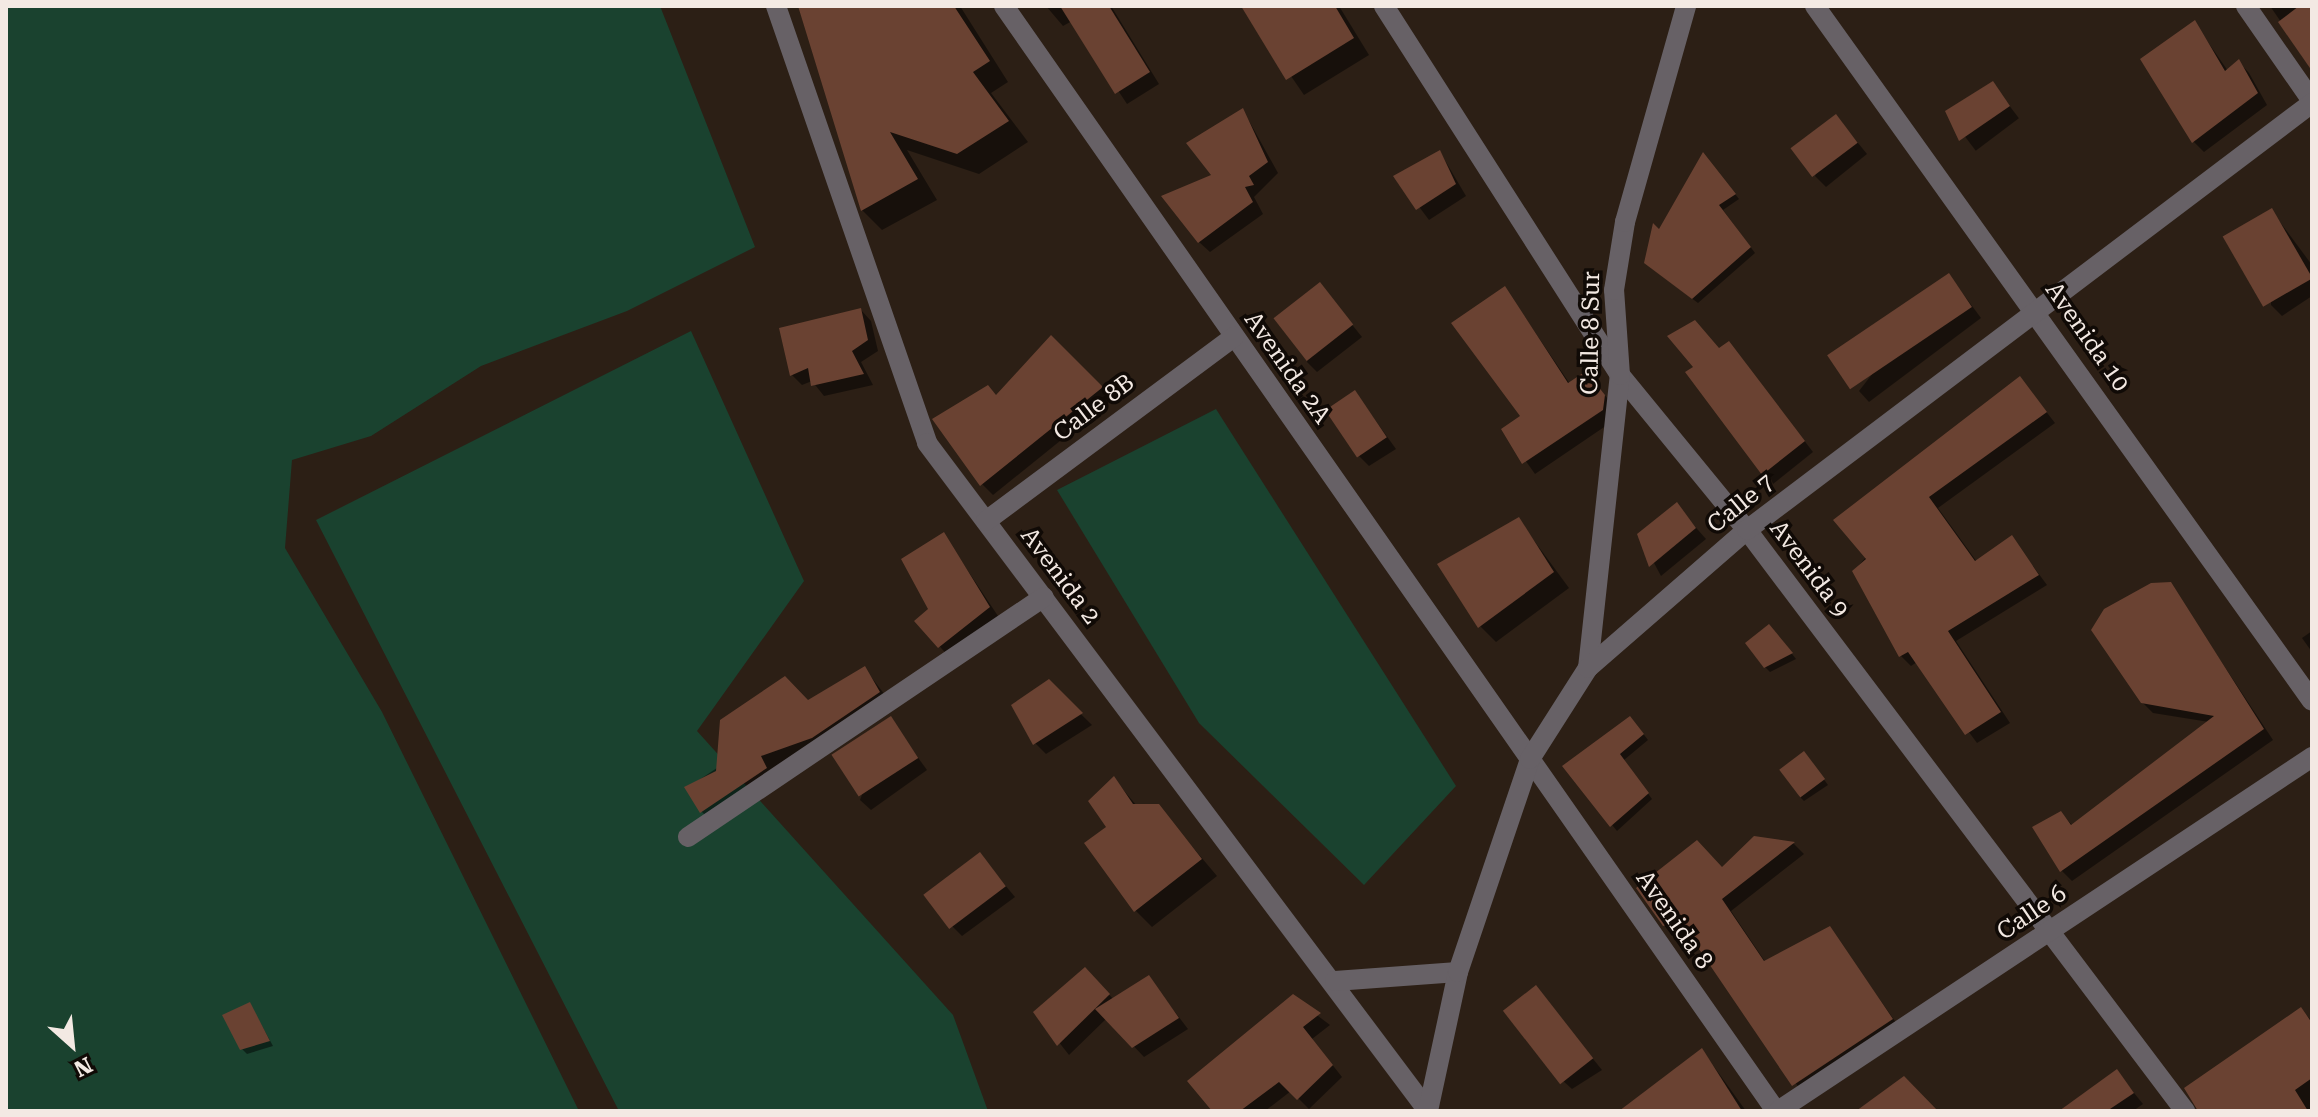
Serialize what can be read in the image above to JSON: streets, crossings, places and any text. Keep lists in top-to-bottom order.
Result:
{
  "streets": {
    "street": [
      "Calle 8 Sur",
      "Avenida 10",
      "Avenida 2A",
      "Calle 8B",
      "Calle 7",
      "Avenida 9",
      "Avenida 2",
      "Calle 6",
      "Avenida 8"
    ]
  },
  "crossings": [
    ["Calle 8 Sur", "Calle 7"],
    ["Calle 8 Sur", "Avenida 9"],
    ["Avenida 10", "Calle 7"],
    ["Avenida 2A", "Calle 8B"],
    ["Avenida 2A", "Calle 7"],
    ["Avenida 2A", "Avenida 8"],
    ["Calle 8B", "Avenida 2"],
    ["Calle 7", "Avenida 9"],
    ["Calle 7", "Avenida 2"],
    ["Calle 7", "Avenida 8"],
    ["Avenida 9", "Calle 6"],
    ["Calle 6", "Avenida 8"]
  ],
  "north": "bottom right"
}
